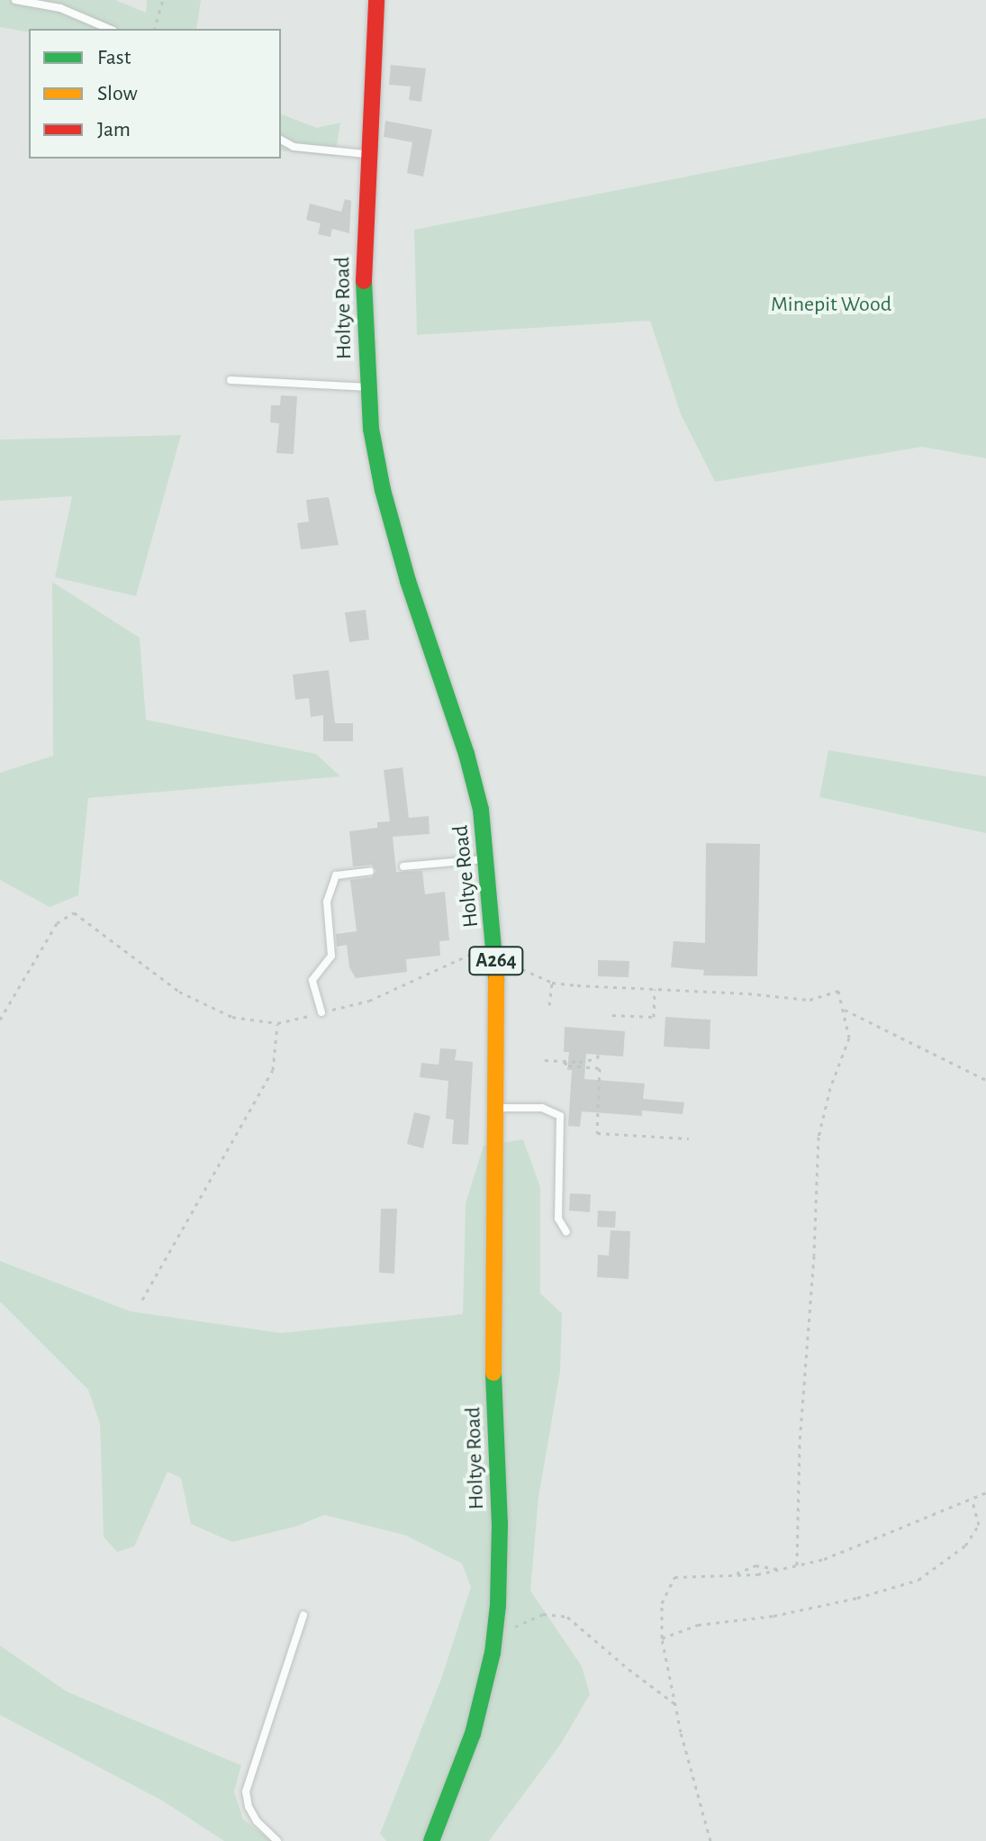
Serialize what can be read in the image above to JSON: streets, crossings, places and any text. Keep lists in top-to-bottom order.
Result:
{
  "streets": {
    "main road": ["Holtye Road", "A264"]
  },
  "parks": ["Minepit Wood"],
  "legend": ["Fast", "Slow", "Jam"]
}
